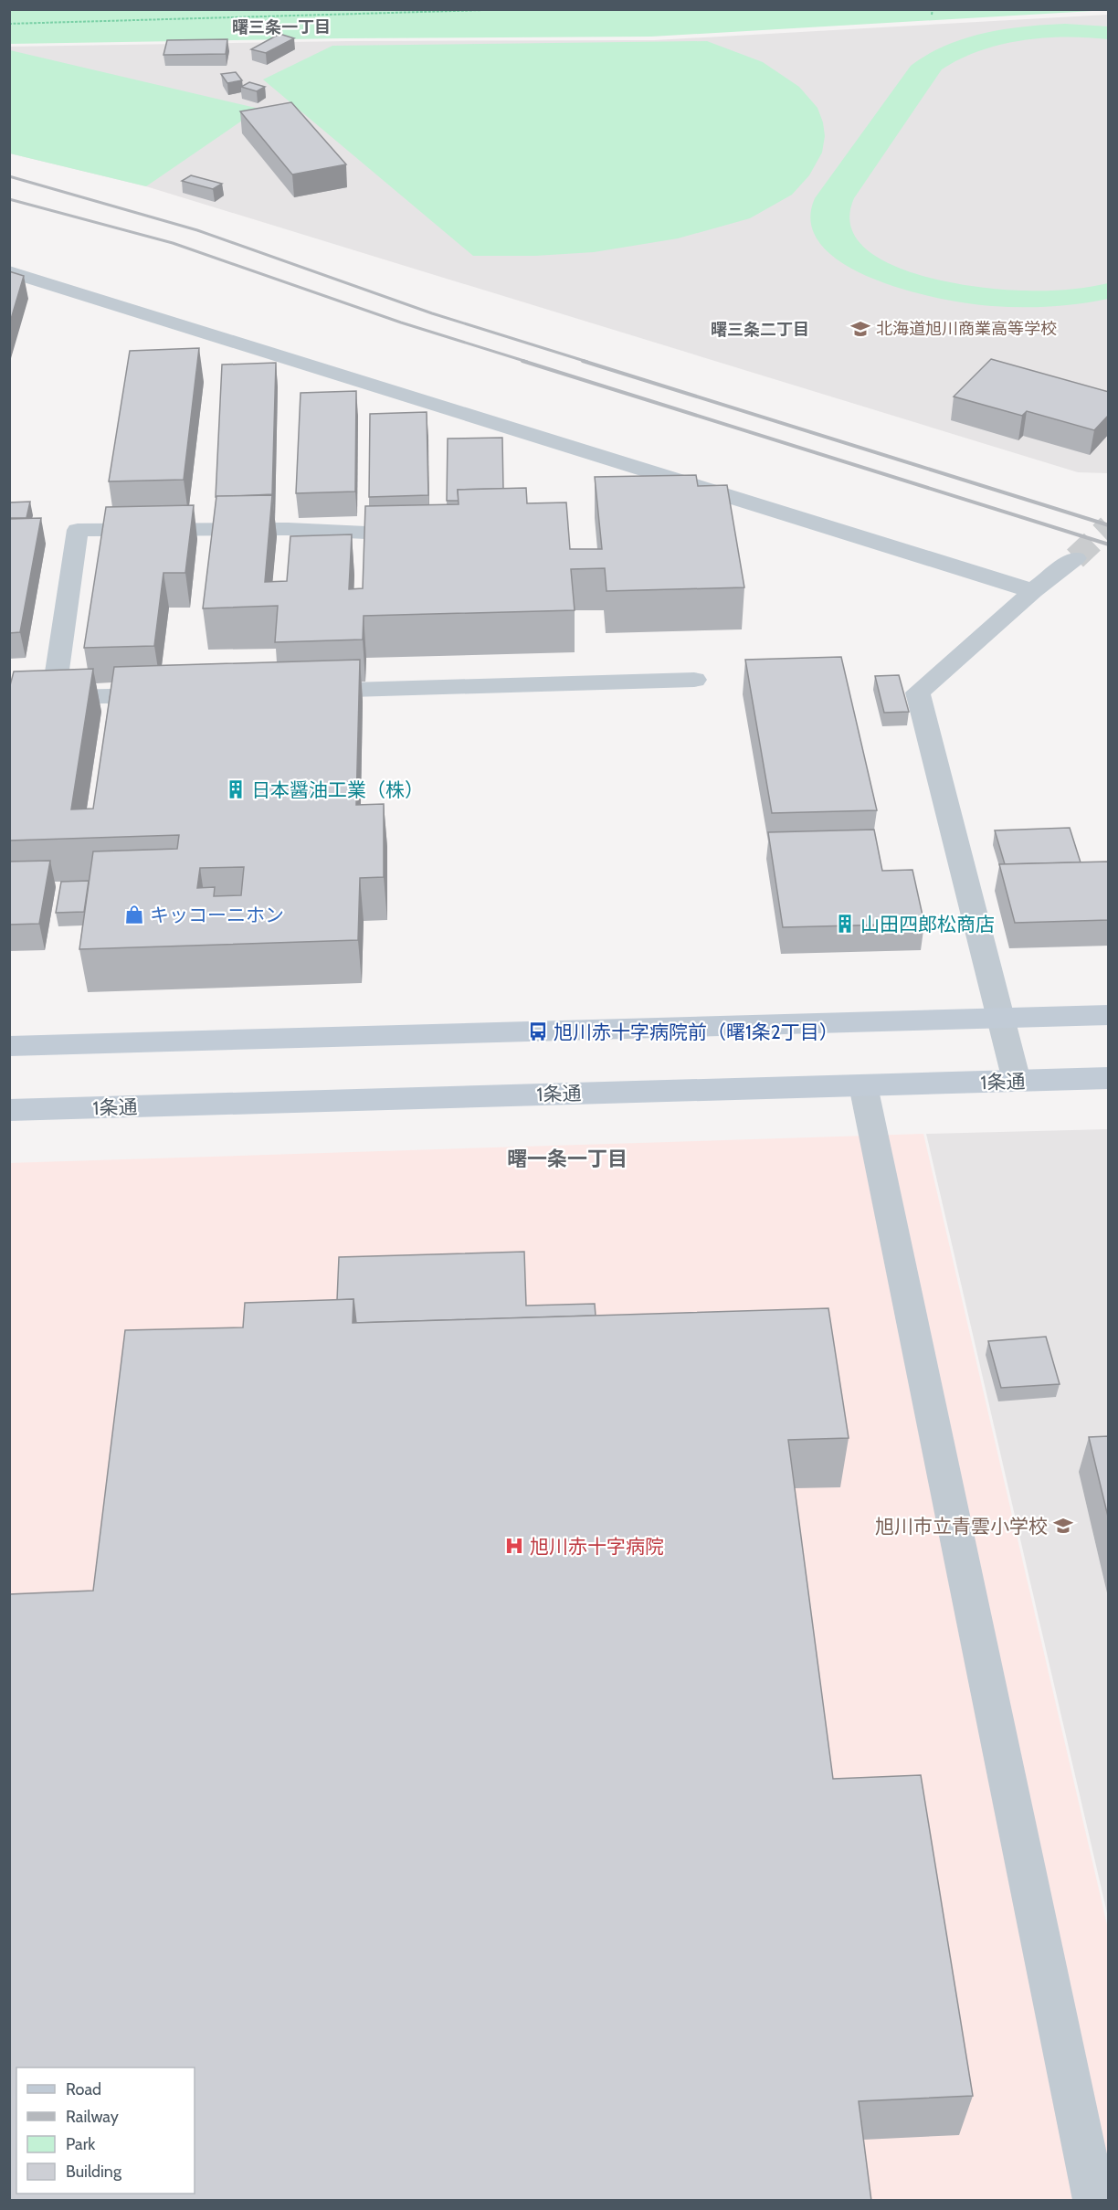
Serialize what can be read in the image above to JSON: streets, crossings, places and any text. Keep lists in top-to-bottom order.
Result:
{
  "streets": {
    "street": ["1条通"]
  },
  "districts": ["曙三条一丁目", "曙三条二丁目", "曙一条一丁目"],
  "places": {
    "school or university": ["北海道旭川商業高等学校", "旭川市立青雲小学校"],
    "building": ["日本醤油工業（株）", "山田四郎松商店"],
    "shop": ["キッコーニホン"],
    "bus stop": ["旭川赤十字病院前（曙1条2丁目）"],
    "hospital": ["旭川赤十字病院"]
  },
  "legend": [
    "Road",
    "Railway",
    "Park",
    "Building"
  ]
}
